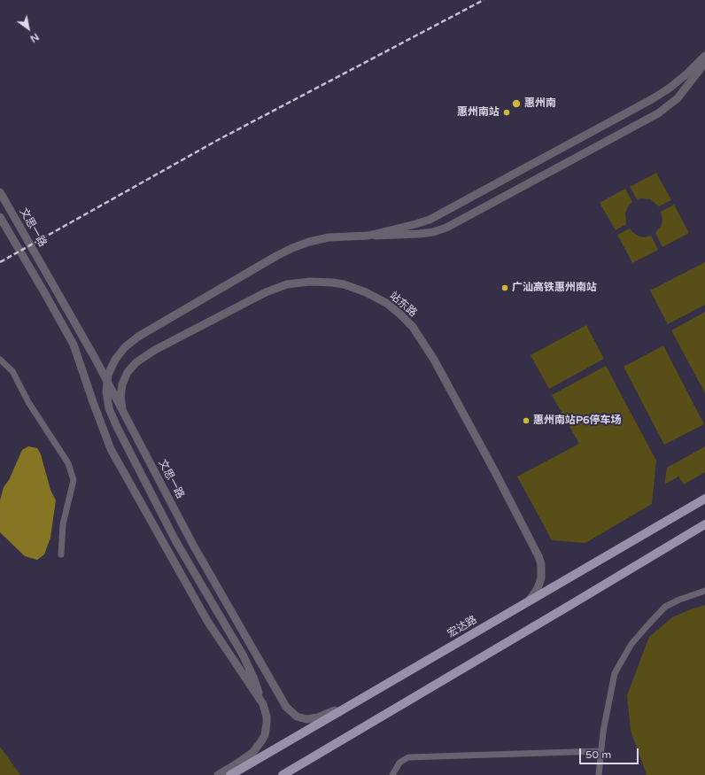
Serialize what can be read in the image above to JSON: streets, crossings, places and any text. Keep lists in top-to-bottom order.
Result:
{
  "streets": {
    "main road": ["宏达路"],
    "street": ["文思一路", "站东路"]
  },
  "crossings": [
    ["文思一路", "站东路"],
    ["文思一路", "宏达路"],
    ["站东路", "宏达路"]
  ],
  "places": [
    "惠州南",
    "惠州南站",
    "广汕高铁惠州南站",
    "惠州南站P6停车场"
  ],
  "scale_bar": "50 m",
  "north": "bottom right"
}
